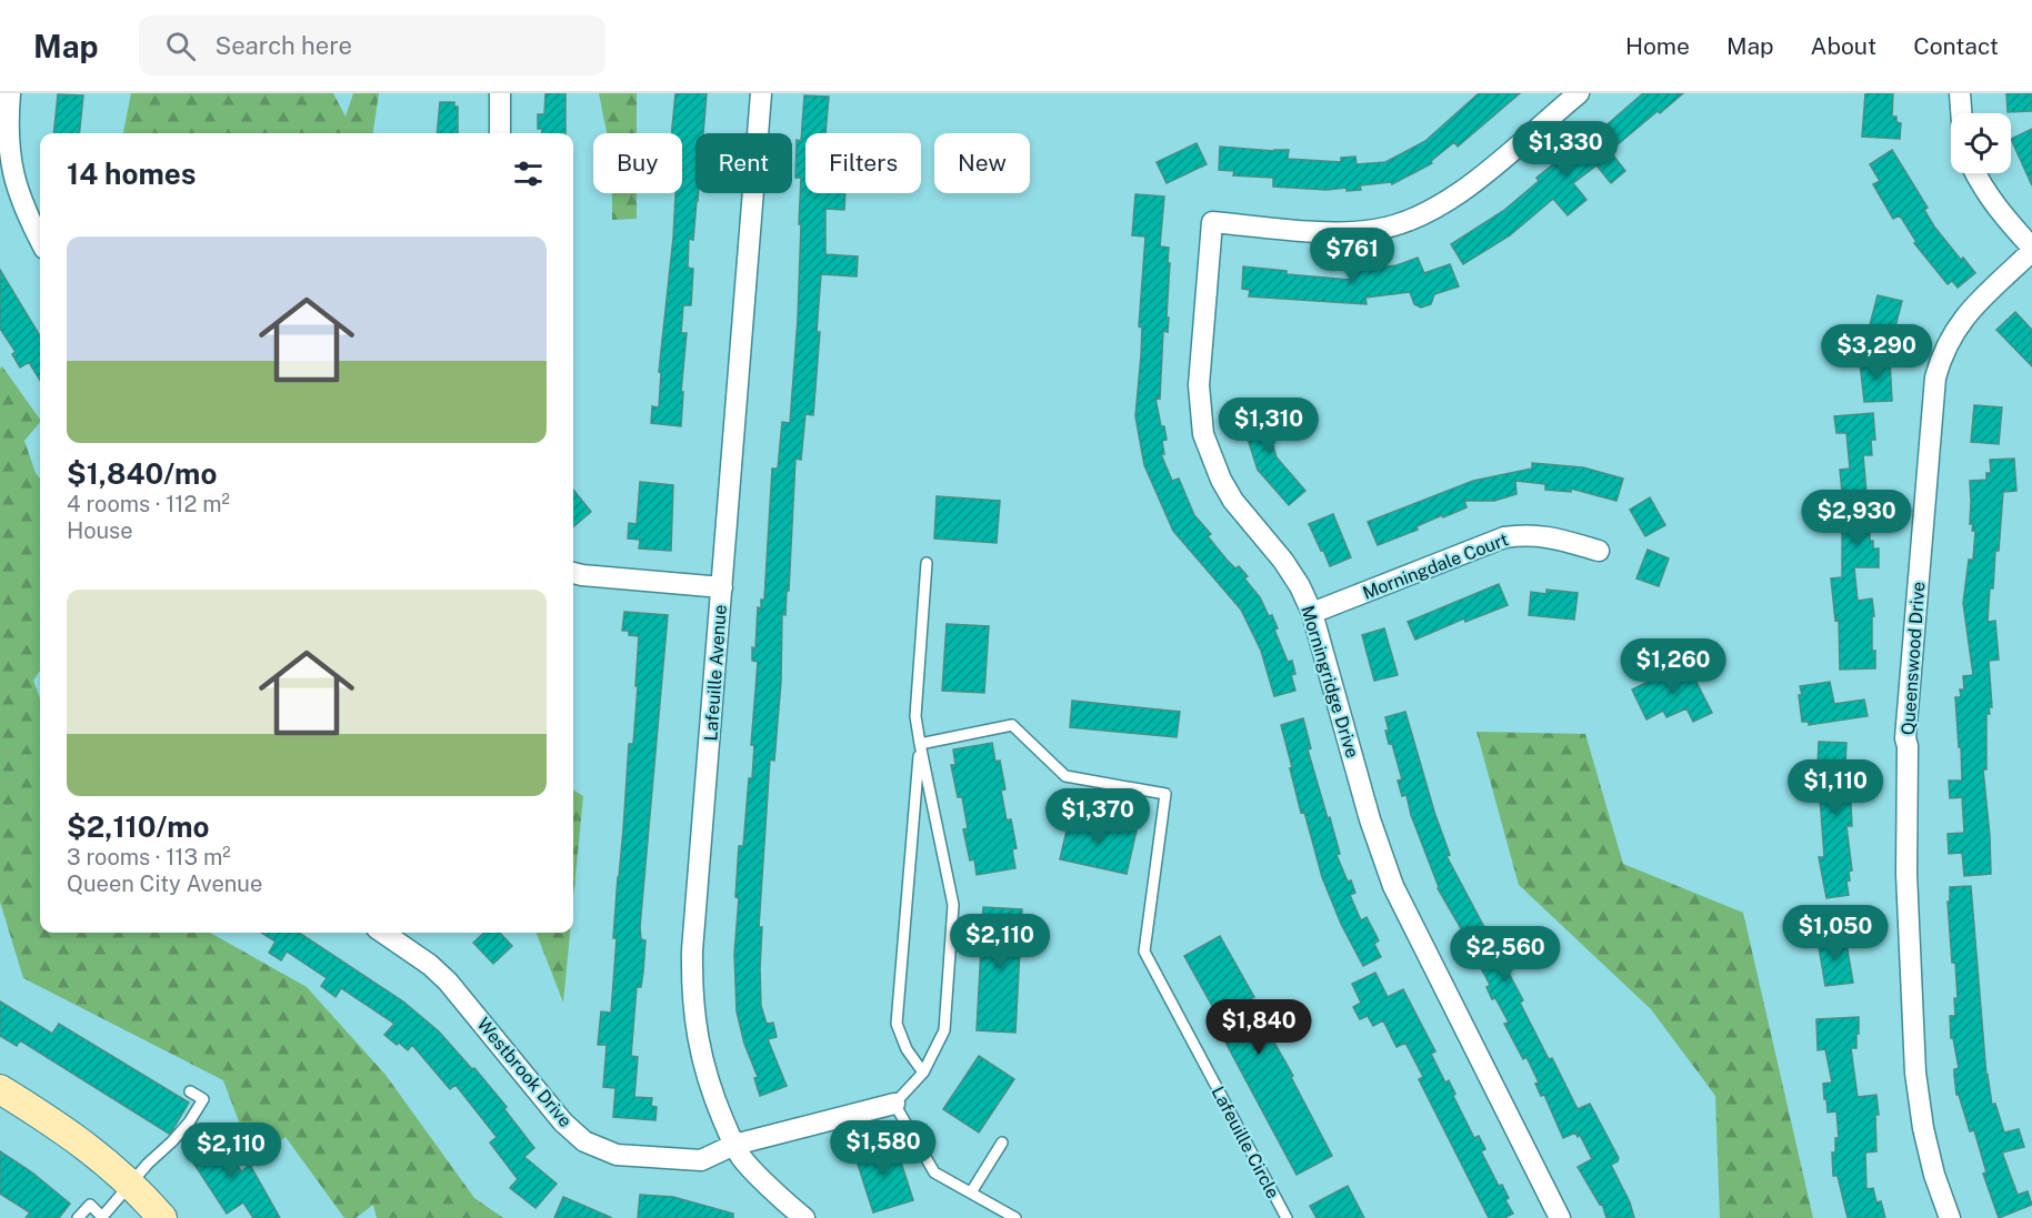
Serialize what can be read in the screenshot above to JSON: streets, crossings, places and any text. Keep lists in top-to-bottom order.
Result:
{
  "streets": {
    "street": [
      "Morningdale Court",
      "Queenswood Drive",
      "Lafeuille Avenue",
      "Morningridge Drive",
      "Westbrook Drive"
    ],
    "lane": ["Lafeuille Circle"]
  },
  "crossings": [
    ["Morningdale Court", "Morningridge Drive"],
    ["Lafeuille Avenue", "Westbrook Drive"]
  ],
  "page": {
    "header": "Map",
    "search": "Search here",
    "nav": [
      "Home",
      "Map",
      "About",
      "Contact"
    ],
    "price": [
      "$1,330",
      "$761",
      "$3,290",
      "$1,310",
      "$2,930",
      "$1,260",
      "$1,110",
      "$1,370",
      "$1,050",
      "$2,110",
      "$2,560",
      "$1,840",
      "$1,580",
      "$2,110"
    ],
    "chip": [
      "Buy",
      "Rent",
      "Filters",
      "New"
    ],
    "heading": "14 homes",
    "list": [
      {
        "name": "$1,840/mo",
        "note": "4 rooms · 112 m² · House"
      },
      {
        "name": "$2,110/mo",
        "note": "3 rooms · 113 m² · Queen City Avenue"
      }
    ]
  }
}
